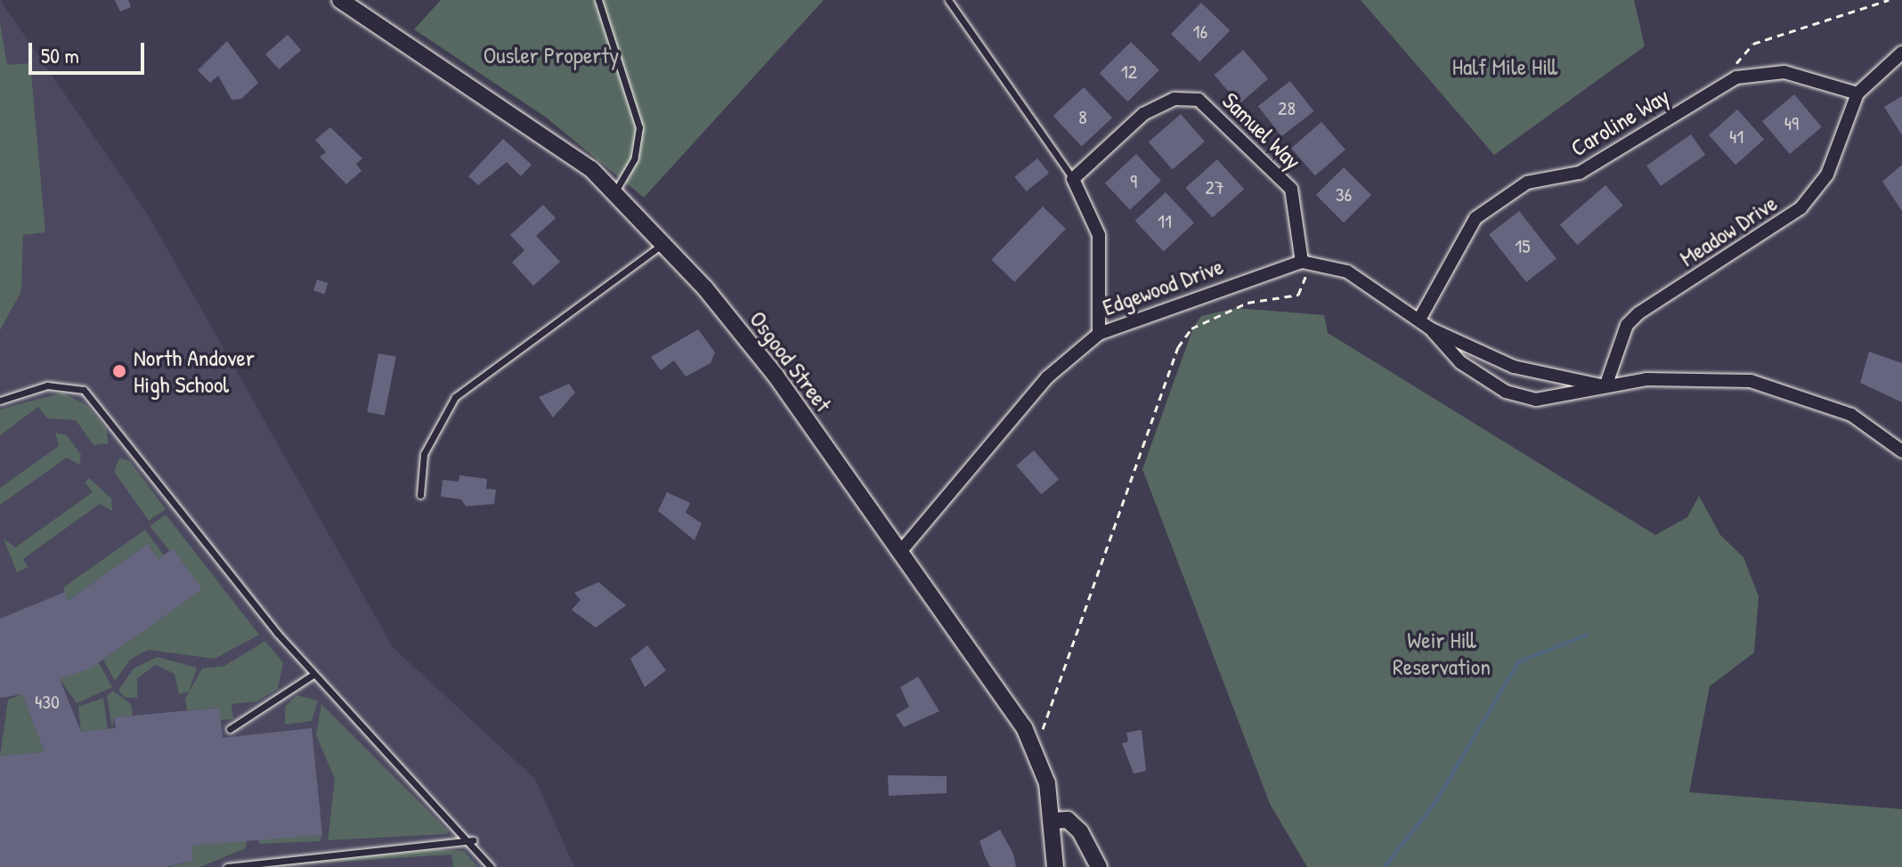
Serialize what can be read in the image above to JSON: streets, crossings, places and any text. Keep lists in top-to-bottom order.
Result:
{
  "streets": {
    "street": [
      "Caroline Way",
      "Samuel Way",
      "Meadow Drive",
      "Edgewood Drive",
      "Osgood Street"
    ]
  },
  "crossings": [
    ["Caroline Way", "Meadow Drive"],
    ["Samuel Way", "Edgewood Drive"],
    ["Edgewood Drive", "Osgood Street"]
  ],
  "parks": ["Ousler Property", "Half Mile Hill", "Weir Hill Reservation"],
  "places": ["North Andover High School"],
  "house_numbers": [
    "16",
    "12",
    "28",
    "8",
    "49",
    "41",
    "9",
    "27",
    "36",
    "11",
    "15",
    "430"
  ],
  "scale_bar": "50 m"
}
